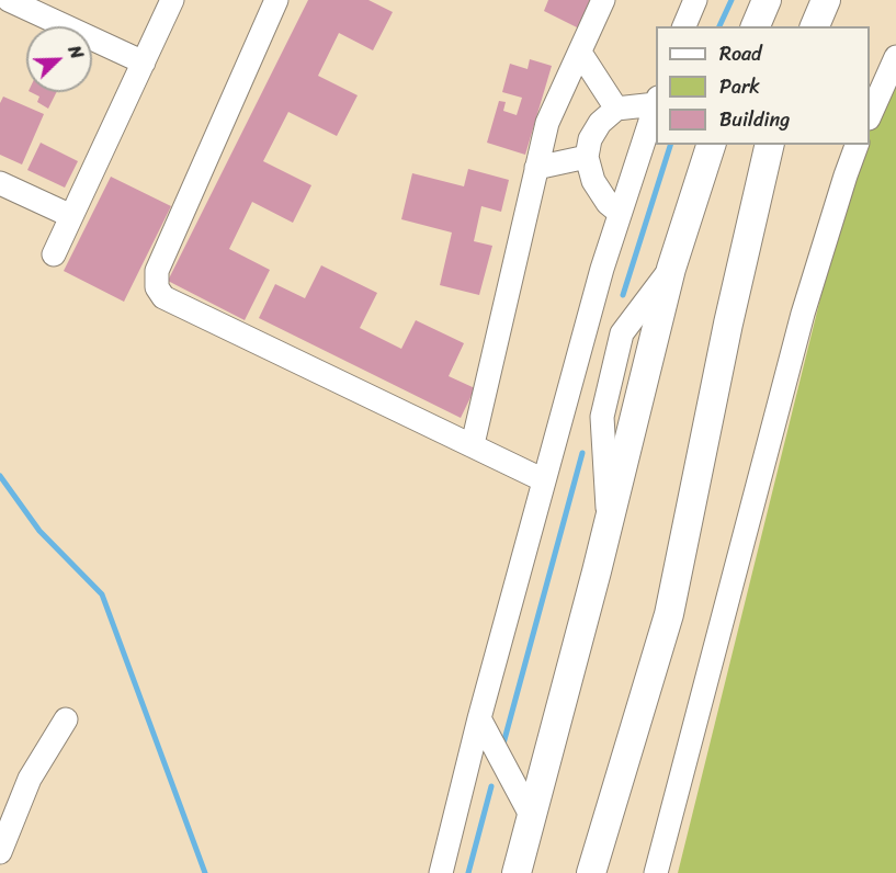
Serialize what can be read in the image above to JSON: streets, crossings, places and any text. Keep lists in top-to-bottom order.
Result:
{
  "legend": ["Road", "Park", "Building"],
  "north": "top right"
}
